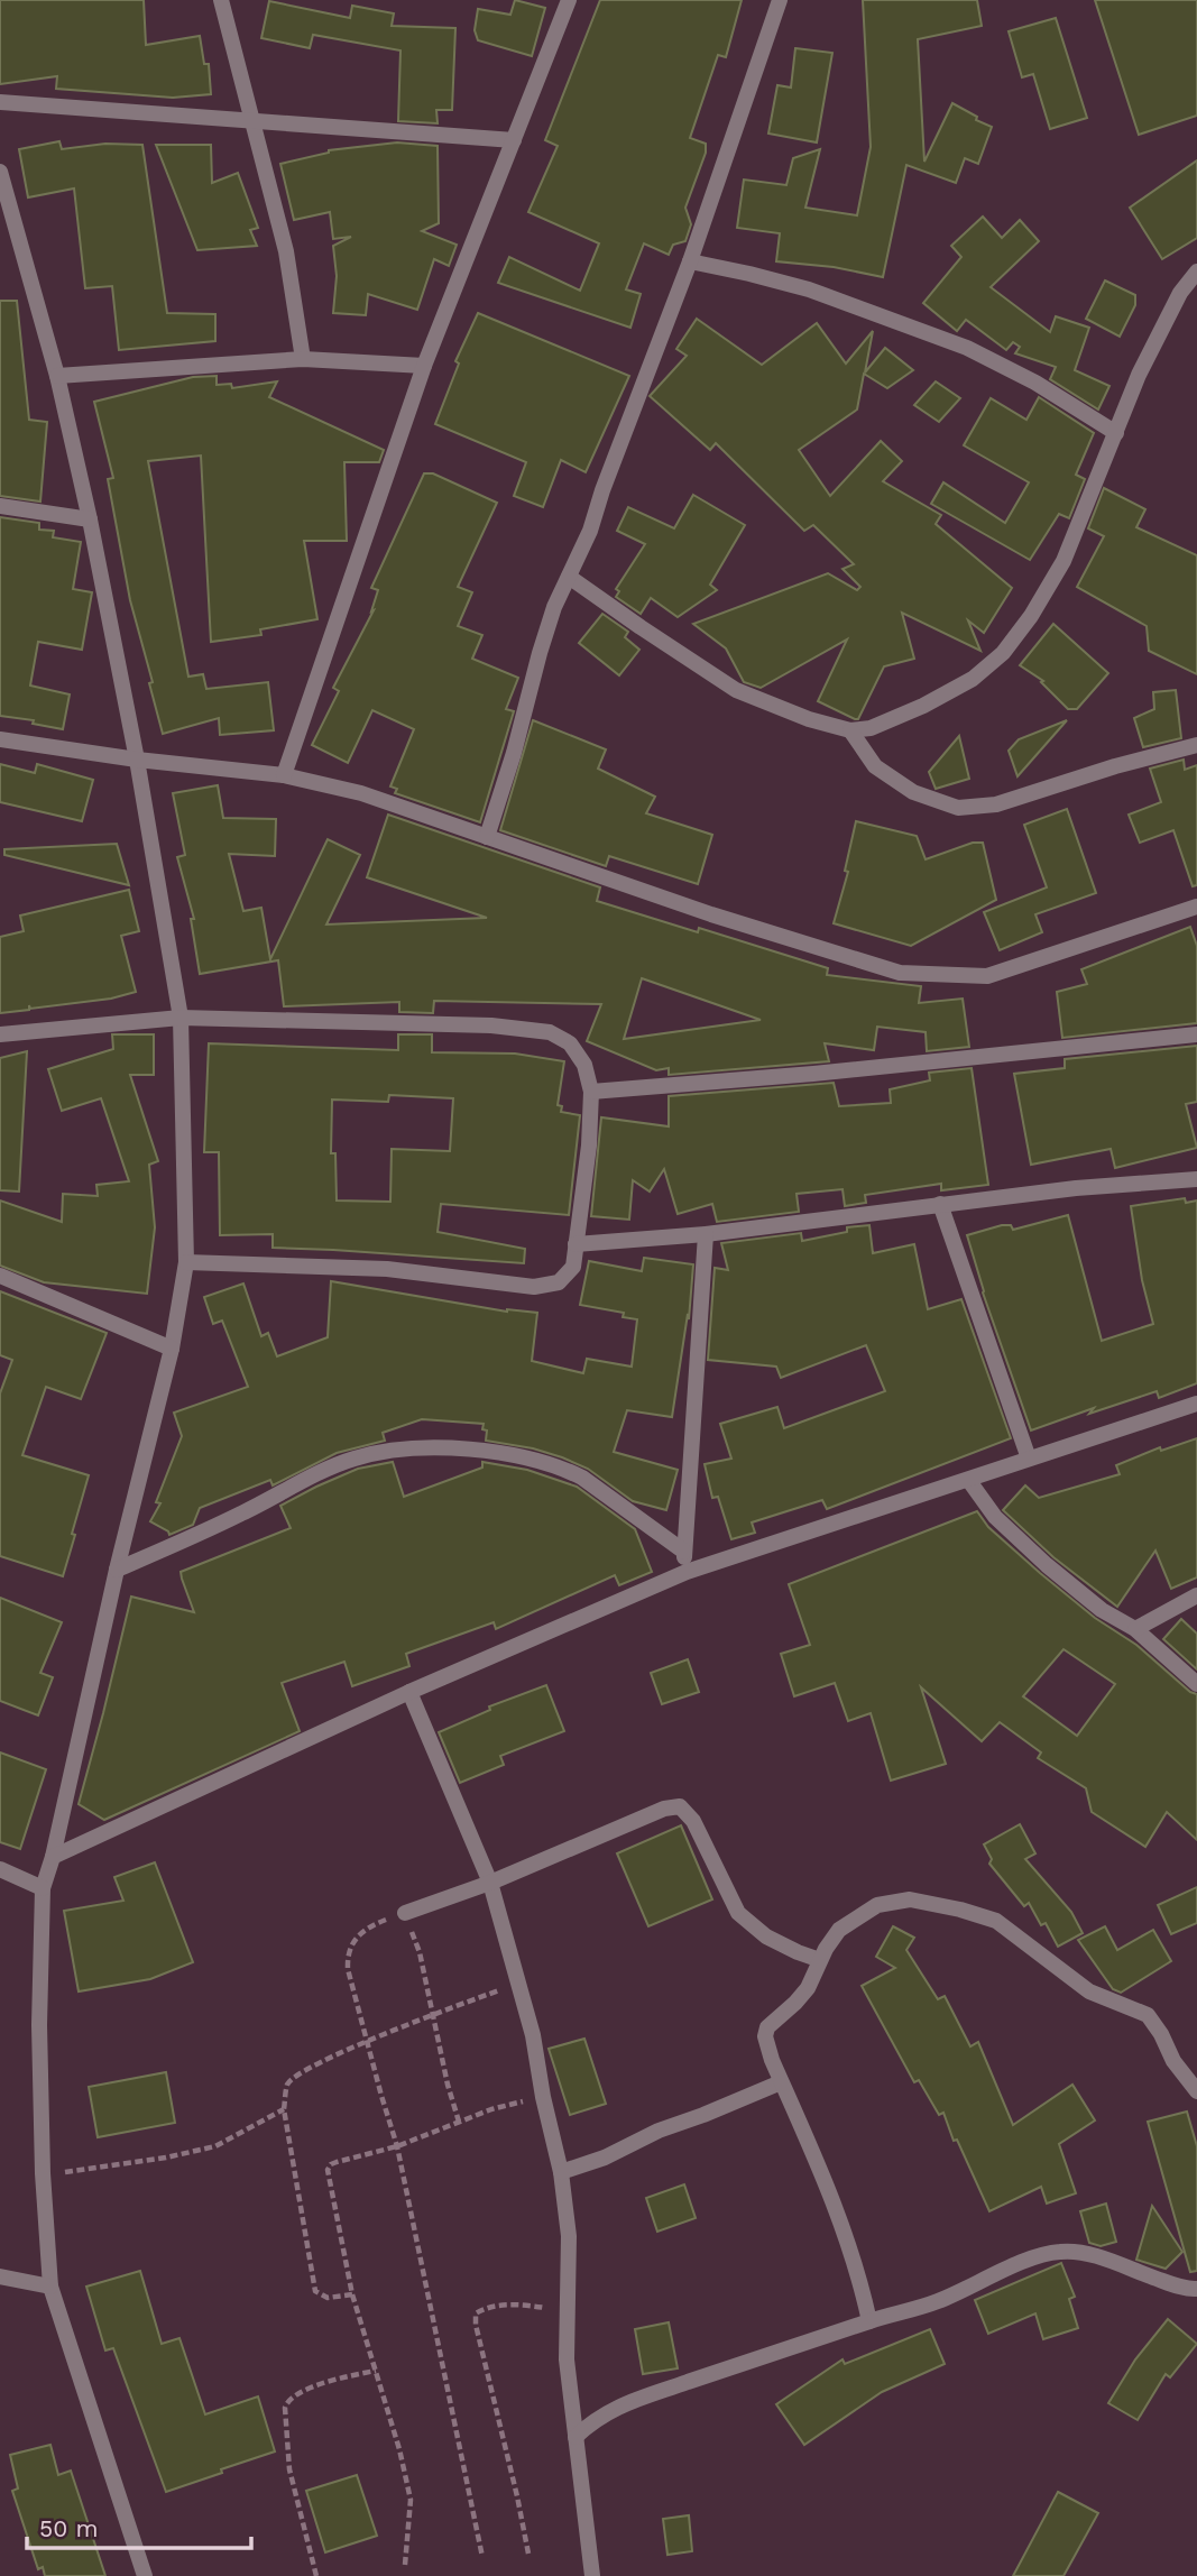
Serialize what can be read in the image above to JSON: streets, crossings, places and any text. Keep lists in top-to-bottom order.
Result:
{
  "scale_bar": "50 m"
}
